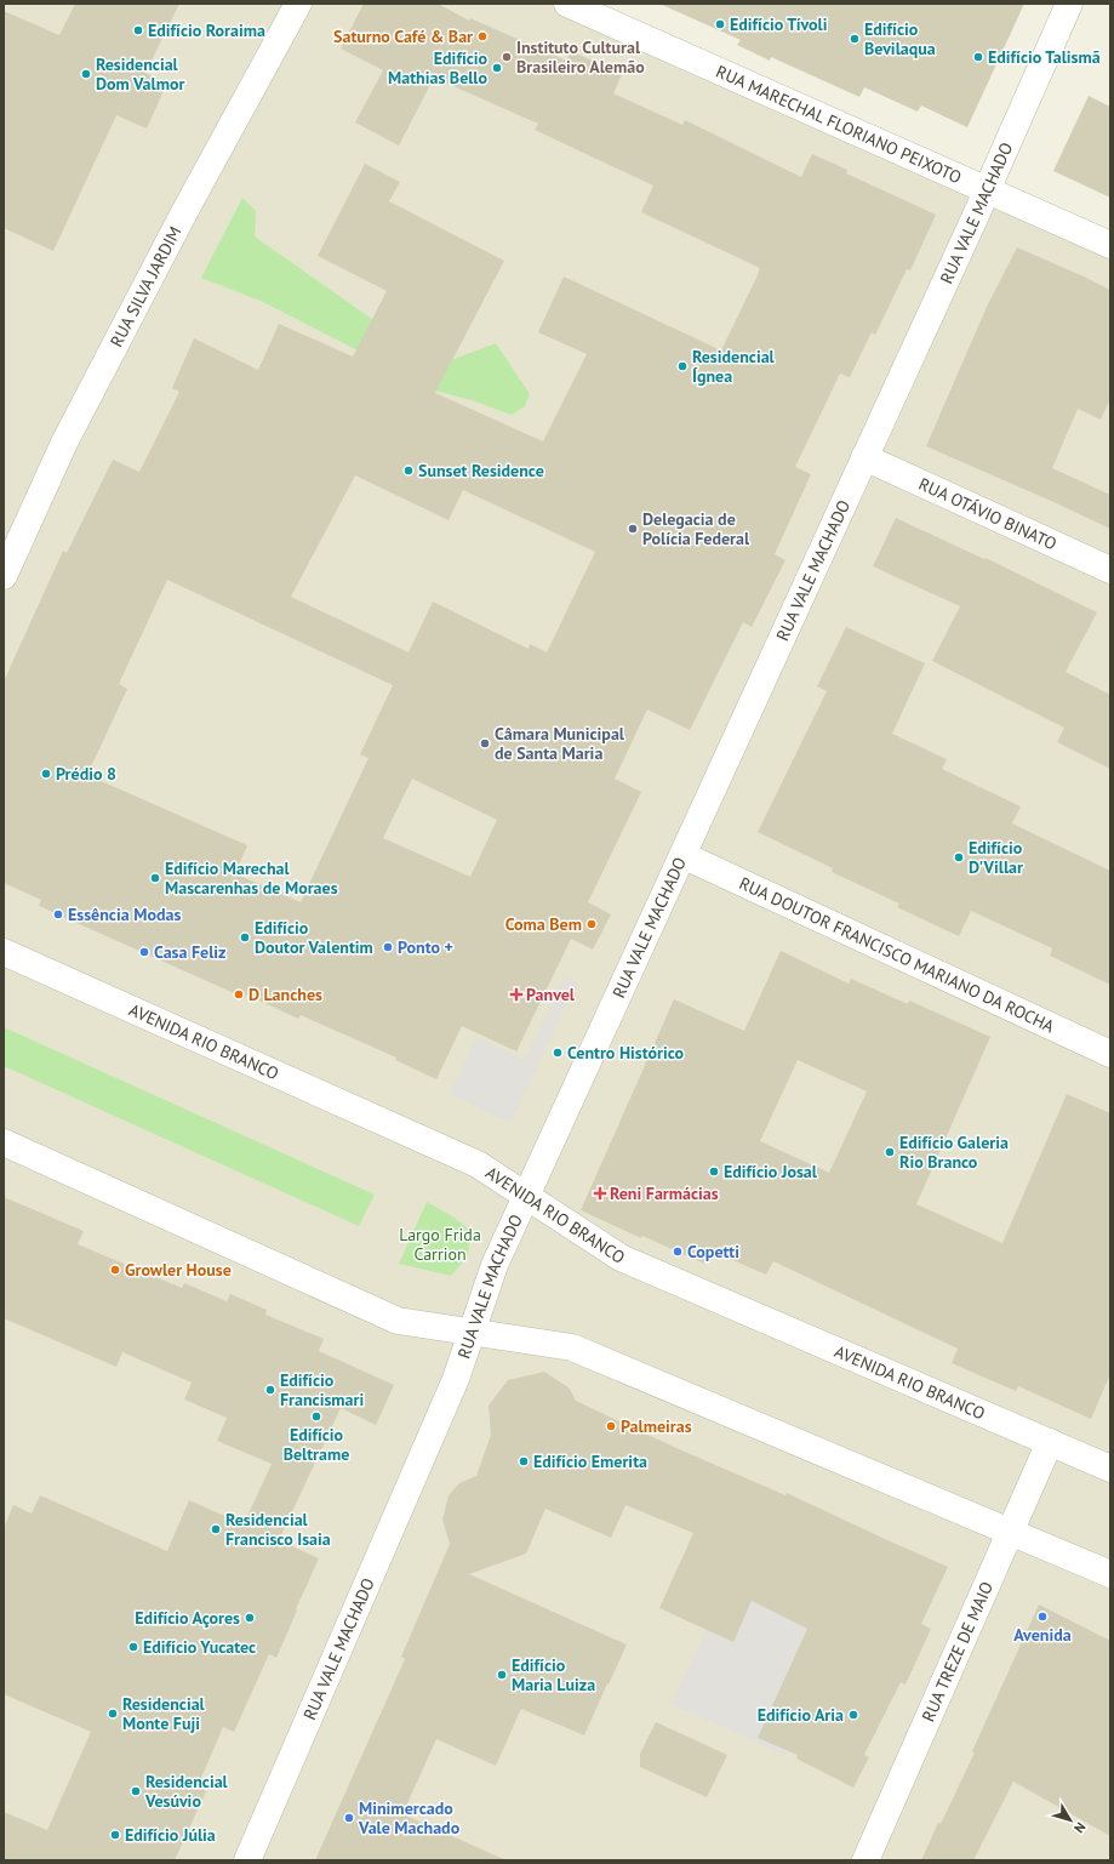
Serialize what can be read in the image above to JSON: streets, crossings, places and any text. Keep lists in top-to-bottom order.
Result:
{
  "streets": {
    "street": [
      "RUA MARECHAL FLORIANO PEIXOTO",
      "RUA VALE MACHADO",
      "RUA SILVA JARDIM",
      "RUA OTÁVIO BINATO",
      "RUA DOUTOR FRANCISCO MARIANO DA ROCHA",
      "AVENIDA RIO BRANCO",
      "RUA TREZE DE MAIO"
    ]
  },
  "crossings": [
    ["RUA MARECHAL FLORIANO PEIXOTO", "RUA VALE MACHADO"],
    ["RUA VALE MACHADO", "RUA OTÁVIO BINATO"],
    ["RUA VALE MACHADO", "RUA DOUTOR FRANCISCO MARIANO DA ROCHA"],
    ["RUA VALE MACHADO", "AVENIDA RIO BRANCO"],
    ["AVENIDA RIO BRANCO", "RUA TREZE DE MAIO"]
  ],
  "parks": ["Largo Frida Carrion"],
  "places": {
    "other": [
      "Edifício Tívoli",
      "Edifício Roraima",
      "Saturno Café & Bar",
      "Edifício Bevilaqua",
      "Instituto Cultural Brasileiro Alemão",
      "Edifício Talismã",
      "Edifício Mathias Bello",
      "Residencial Dom Valmor",
      "Residencial Ígnea",
      "Sunset Residence",
      "Delegacia de Polícia Federal",
      "Câmara Municipal de Santa Maria",
      "Prédio 8",
      "Edifício D'Villar",
      "Edifício Marechal Mascarenhas de Moraes",
      "Essência Modas",
      "Coma Bem",
      "Edifício Doutor Valentim",
      "Ponto +",
      "Casa Feliz",
      "D Lanches",
      "Centro Histórico",
      "Edifício Galeria Rio Branco",
      "Edifício Josal",
      "Copetti",
      "Growler House",
      "Edifício Francismari",
      "Edifício Beltrame",
      "Palmeiras",
      "Edifício Emerita",
      "Residencial Francisco Isaia",
      "Avenida",
      "Edifício Açores",
      "Edifício Yucatec",
      "Edifício Maria Luiza",
      "Residencial Monte Fuji",
      "Edifício Aria",
      "Residencial Vesúvio",
      "Minimercado Vale Machado",
      "Edifício Júlia"
    ],
    "health": ["Panvel", "Reni Farmácias"]
  },
  "north": "bottom right"
}
